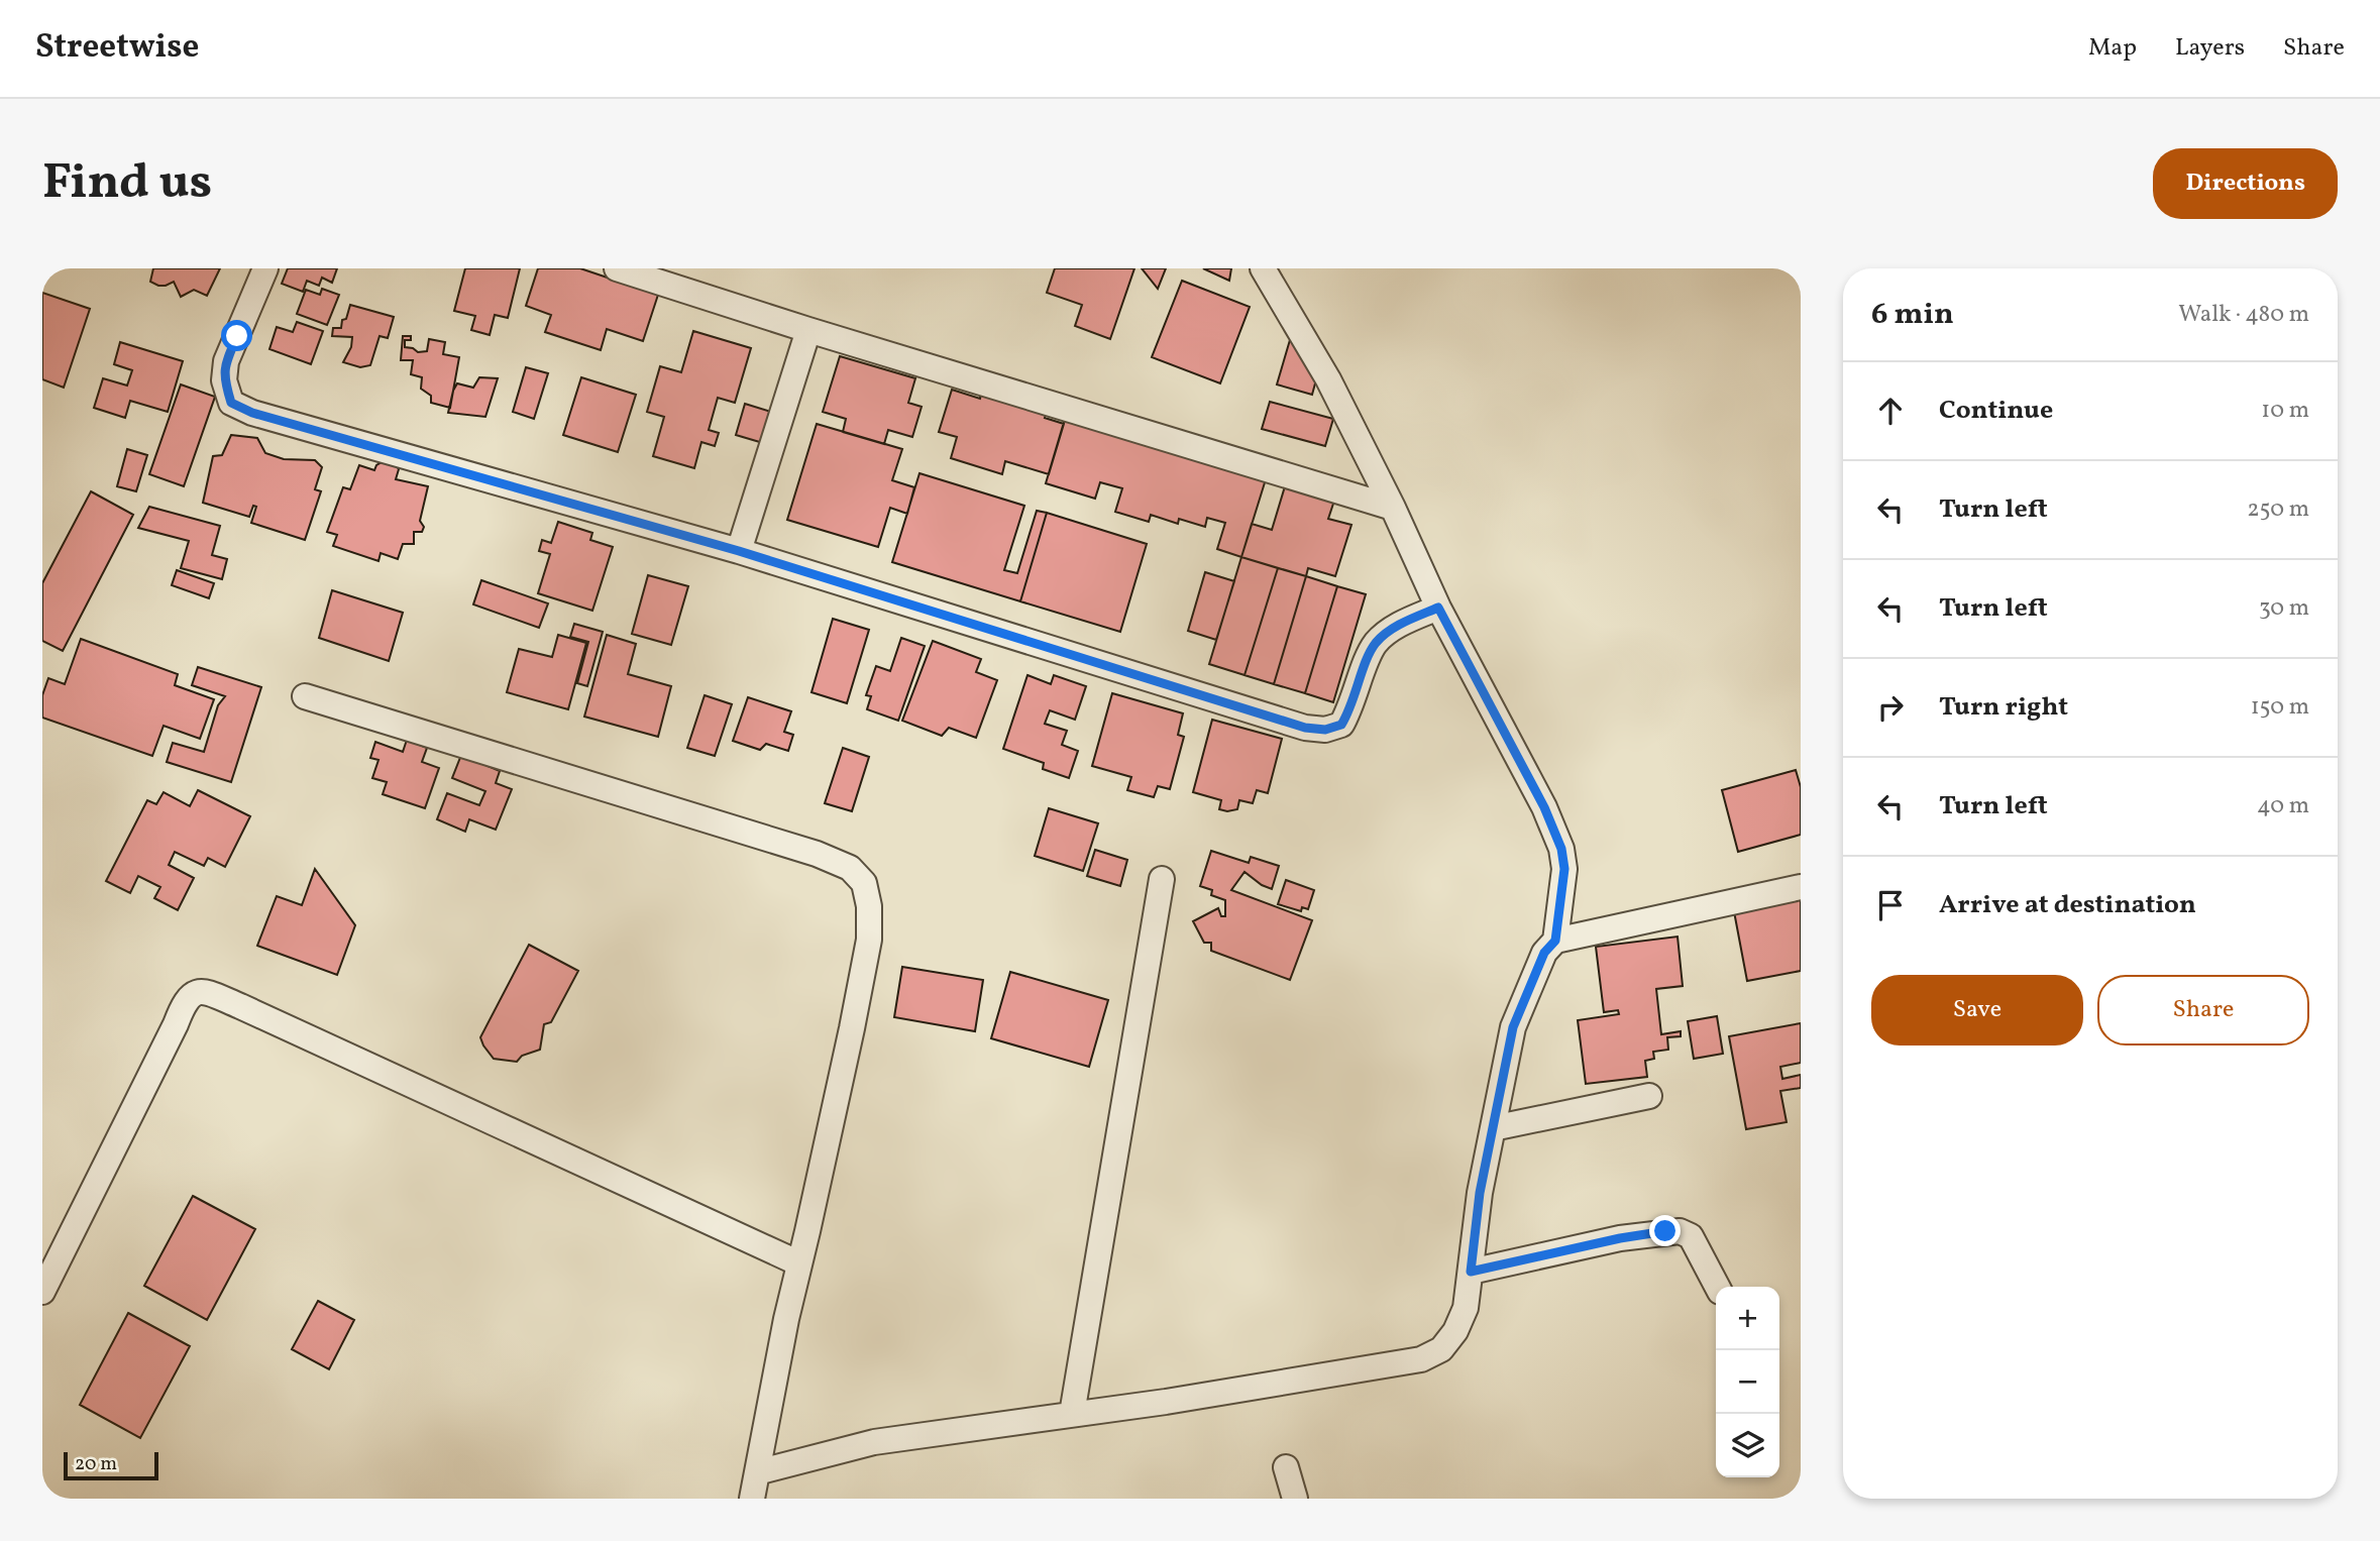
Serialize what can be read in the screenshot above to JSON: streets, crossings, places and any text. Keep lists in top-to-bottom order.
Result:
{
  "scale_bar": "20 m",
  "page": {
    "header": "Streetwise",
    "nav": ["Map", "Layers", "Share"],
    "buttons": [
      "Directions",
      ["Save", "Share"]
    ],
    "title": "Find us",
    "heading": ["6 min", "Walk · 480 m"],
    "list": [
      ["Continue", "10 m"],
      ["Turn left", "250 m"],
      ["Turn left", "30 m"],
      ["Turn right", "150 m"],
      ["Turn left", "40 m"],
      "Arrive at destination"
    ],
    "map_buttons": ["+", "−"],
    "scale": "20 m"
  }
}
